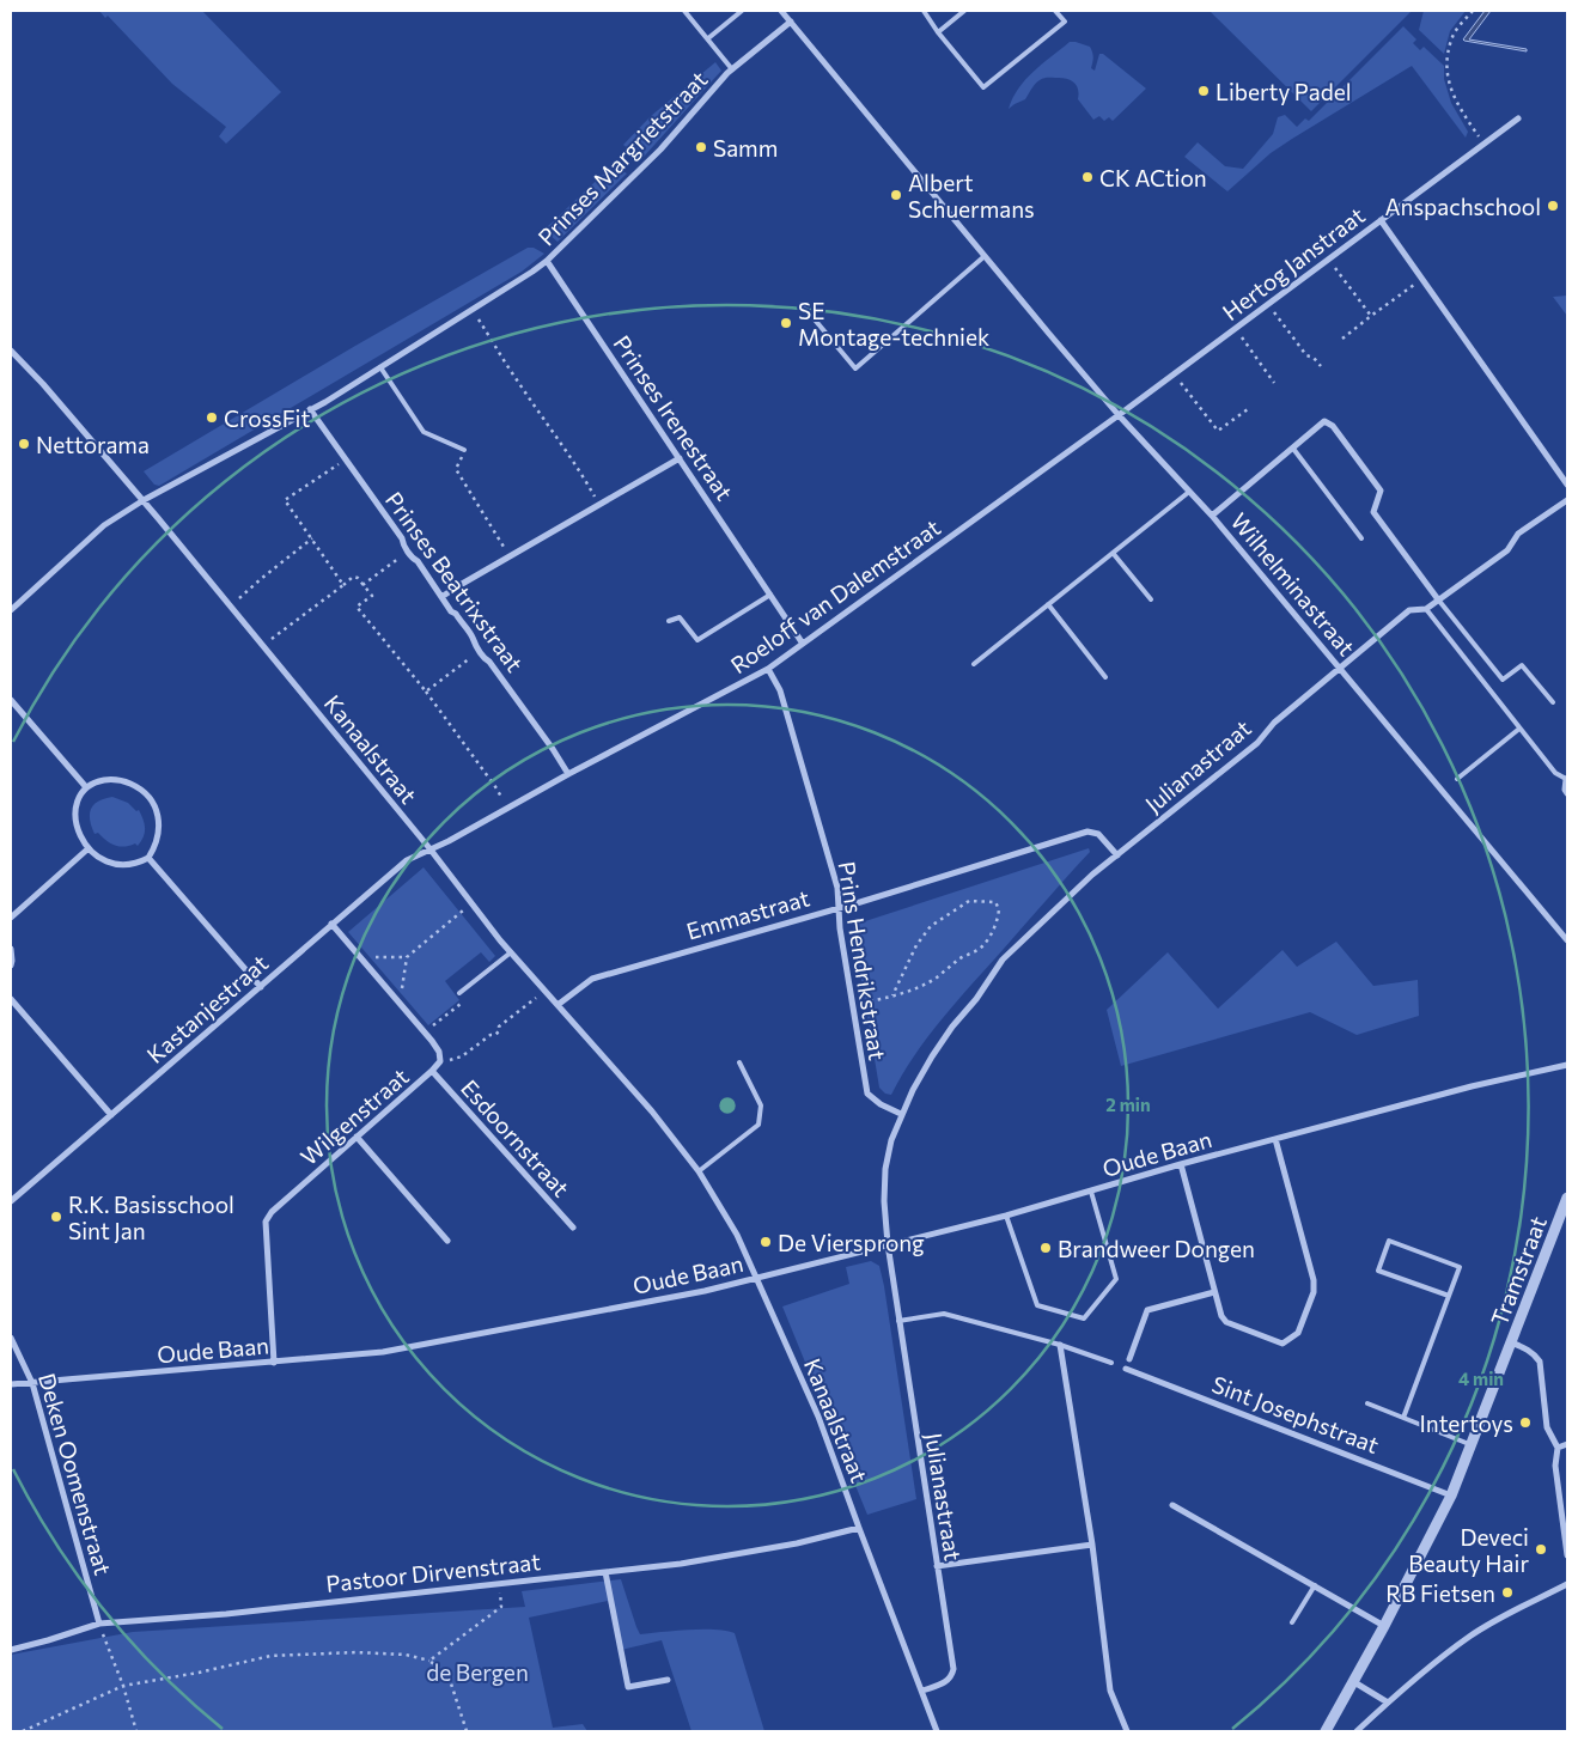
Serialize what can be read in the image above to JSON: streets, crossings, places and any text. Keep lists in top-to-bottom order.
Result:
{
  "streets": {
    "street": [
      "Prinses Margrietstraat",
      "Hertog Janstraat",
      "Prinses Irenestraat",
      "Prinses Beatrixstraat",
      "Wilhelminastraat",
      "Roeloff van Dalemstraat",
      "Kanaalstraat",
      "Julianastraat",
      "Emmastraat",
      "Prins Hendrikstraat",
      "Kastanjestraat",
      "Wilgenstraat",
      "Esdoornstraat",
      "Oude Baan",
      "Tramstraat",
      "Sint Josephstraat",
      "Deken Oomenstraat",
      "Pastoor Dirvenstraat"
    ]
  },
  "crossings": [
    ["Prinses Margrietstraat", "Prinses Irenestraat"],
    ["Prinses Margrietstraat", "Prinses Beatrixstraat"],
    ["Prinses Margrietstraat", "Wilhelminastraat"],
    ["Prinses Margrietstraat", "Kanaalstraat"],
    ["Hertog Janstraat", "Wilhelminastraat"],
    ["Hertog Janstraat", "Roeloff van Dalemstraat"],
    ["Prinses Irenestraat", "Roeloff van Dalemstraat"],
    ["Prinses Beatrixstraat", "Roeloff van Dalemstraat"],
    ["Wilhelminastraat", "Roeloff van Dalemstraat"],
    ["Wilhelminastraat", "Julianastraat"],
    ["Roeloff van Dalemstraat", "Kanaalstraat"],
    ["Roeloff van Dalemstraat", "Prins Hendrikstraat"],
    ["Roeloff van Dalemstraat", "Kastanjestraat"],
    ["Kanaalstraat", "Julianastraat"],
    ["Kanaalstraat", "Emmastraat"],
    ["Kanaalstraat", "Kastanjestraat"],
    ["Kanaalstraat", "Oude Baan"],
    ["Kanaalstraat", "Pastoor Dirvenstraat"],
    ["Julianastraat", "Emmastraat"],
    ["Julianastraat", "Prins Hendrikstraat"],
    ["Julianastraat", "Oude Baan"],
    ["Emmastraat", "Prins Hendrikstraat"],
    ["Wilgenstraat", "Esdoornstraat"],
    ["Wilgenstraat", "Oude Baan"],
    ["Oude Baan", "Deken Oomenstraat"],
    ["Deken Oomenstraat", "Pastoor Dirvenstraat"]
  ],
  "parks": ["de Bergen"],
  "places": [
    "Liberty Padel",
    "Samm",
    "CK ACtion",
    "Albert Schuermans",
    "Anspachschool",
    "SE Montage-techniek",
    "CrossFit",
    "Nettorama",
    "R.K. Basisschool Sint Jan",
    "De Viersprong",
    "Brandweer Dongen",
    "Intertoys",
    "Deveci Beauty Hair",
    "RB Fietsen"
  ],
  "rings": ["2 min", "4 min"]
}
